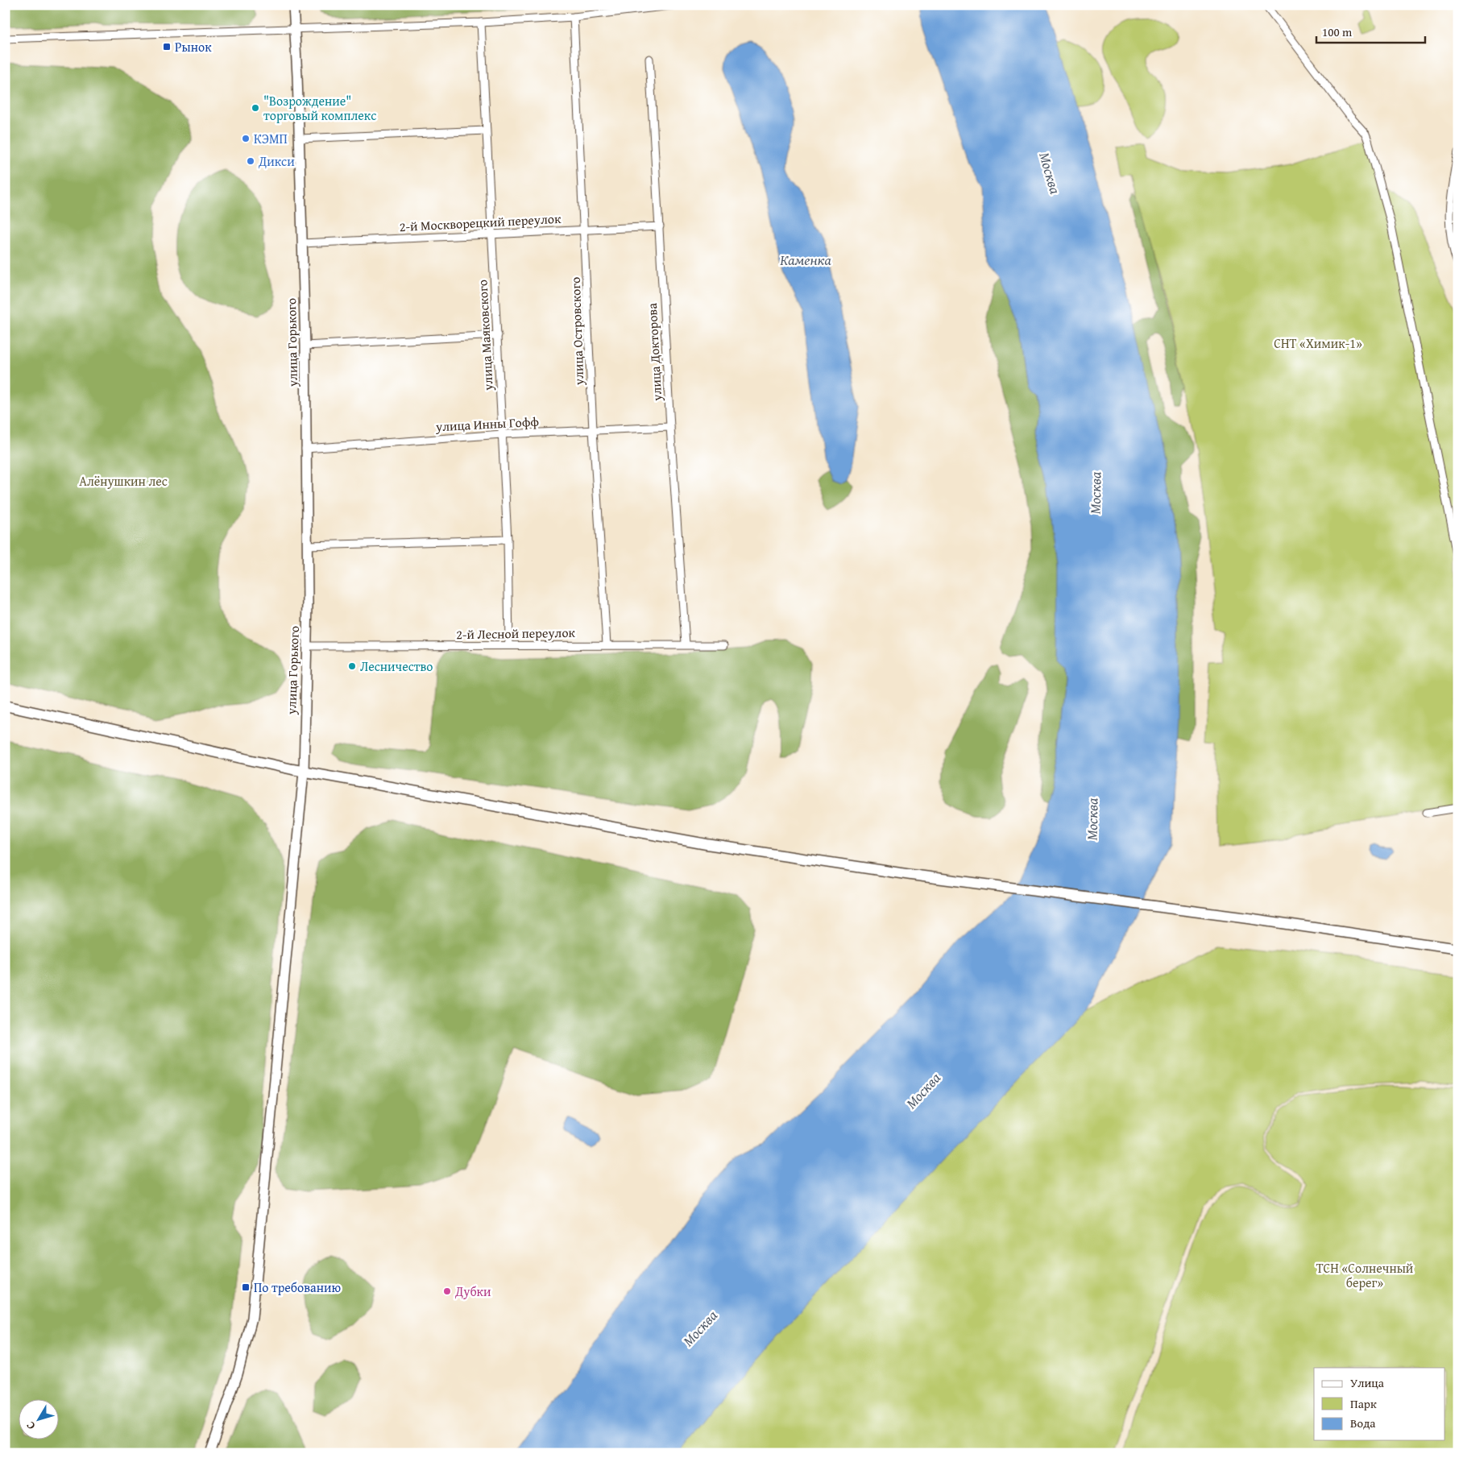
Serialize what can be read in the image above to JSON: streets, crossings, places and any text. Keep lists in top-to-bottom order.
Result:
{
  "streets": {
    "main road": ["улица Горького"],
    "street": [
      "2-й Москворецкий переулок",
      "улица Островского",
      "улица Маяковского",
      "улица Докторова",
      "улица Инны Гофф",
      "2-й Лесной переулок"
    ]
  },
  "crossings": [
    ["2-й Москворецкий переулок", "улица Островского"],
    ["2-й Москворецкий переулок", "улица Маяковского"],
    ["2-й Москворецкий переулок", "улица Горького"],
    ["2-й Москворецкий переулок", "улица Докторова"],
    ["улица Островского", "улица Инны Гофф"],
    ["улица Островского", "2-й Лесной переулок"],
    ["улица Маяковского", "улица Инны Гофф"],
    ["улица Маяковского", "2-й Лесной переулок"],
    ["улица Горького", "улица Инны Гофф"],
    ["улица Горького", "2-й Лесной переулок"],
    ["улица Докторова", "улица Инны Гофф"],
    ["улица Докторова", "2-й Лесной переулок"]
  ],
  "water": ["Москва", "Каменка"],
  "parks": ["СНТ «Химик-1»", "Алёнушкин лес", "ТСН «Солнечный берег»"],
  "places": {
    "transit": ["Рынок", "По требованию"],
    "other": [
      "\"Возрождение\" торговый комплекс",
      "КЭМП",
      "Дикси",
      "Лесничество",
      "Дубки"
    ]
  },
  "legend": ["Улица", "Парк", "Вода"],
  "scale_bar": "100 m",
  "north": "bottom left"
}
